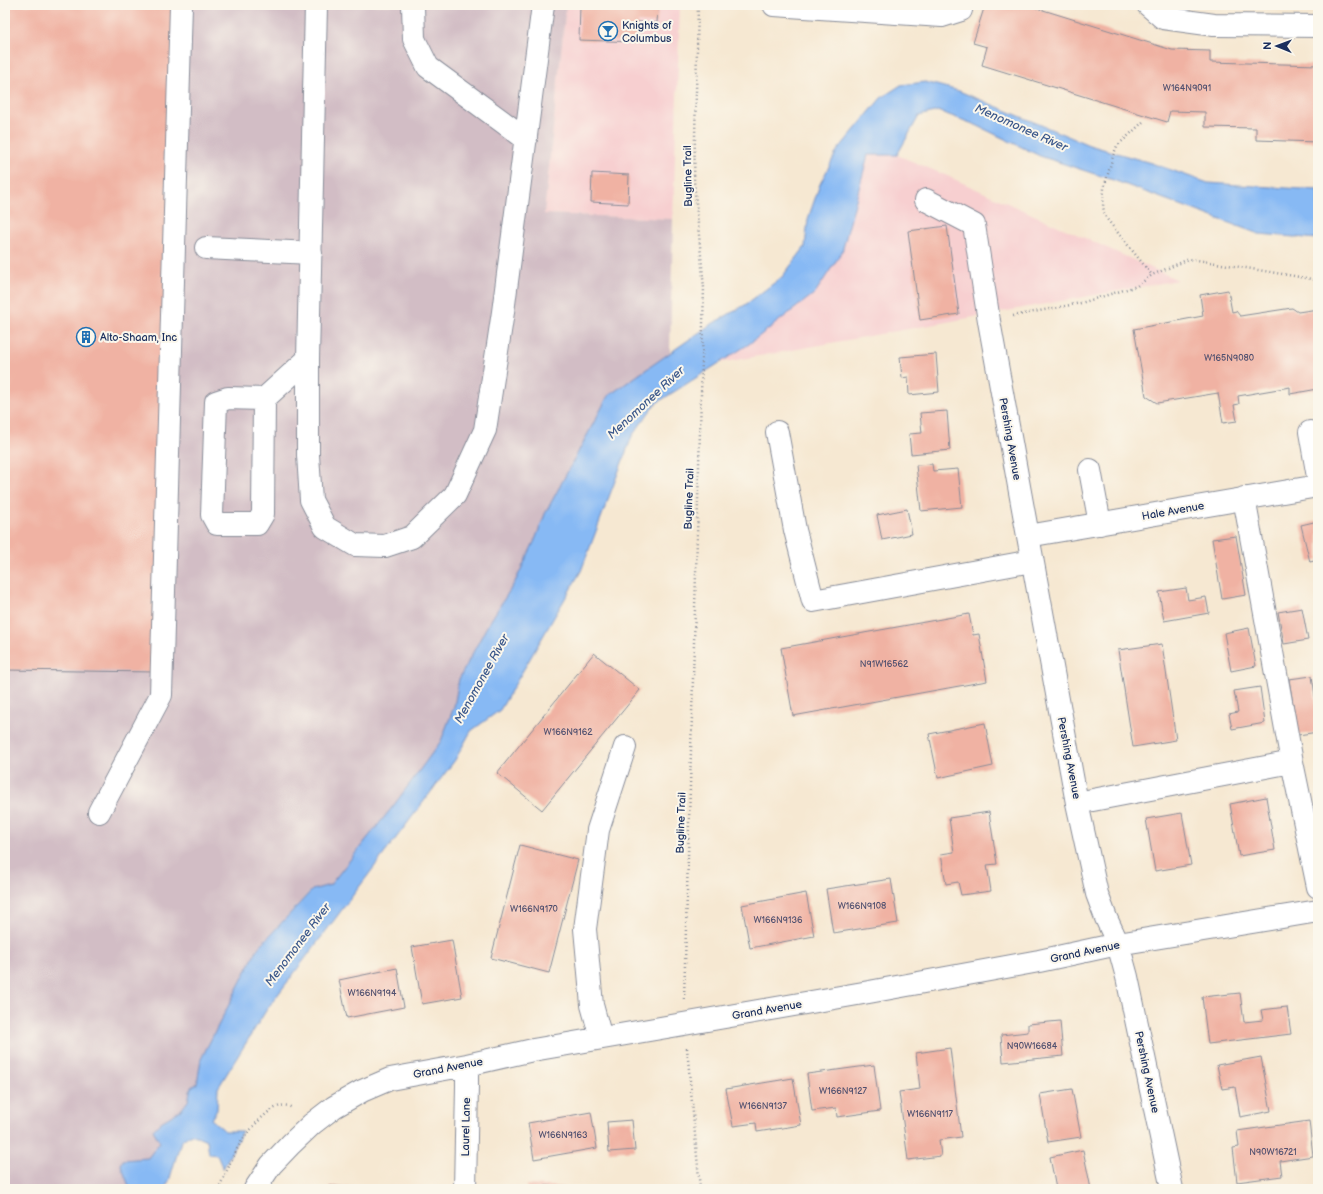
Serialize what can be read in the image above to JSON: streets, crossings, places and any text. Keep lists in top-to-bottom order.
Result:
{
  "streets": {
    "street": [
      "Pershing Avenue",
      "Hale Avenue",
      "Grand Avenue",
      "Laurel Lane"
    ],
    "path": ["Bugline Trail"]
  },
  "crossings": [
    ["Pershing Avenue", "Hale Avenue"],
    ["Pershing Avenue", "Grand Avenue"],
    ["Grand Avenue", "Laurel Lane"]
  ],
  "water": ["Menomonee River"],
  "places": {
    "bar": ["Knights of Columbus"],
    "building": ["Alto-Shaam, Inc"]
  },
  "house_numbers": [
    "W164N9091",
    "W165N9080",
    "N91W16562",
    "W166N9162",
    "W166N9108",
    "W166N9170",
    "W166N9136",
    "W166N9194",
    "N90W16684",
    "W166N9127",
    "W166N9137",
    "W166N9117",
    "W166N9163",
    "N90W16721"
  ],
  "north": "left"
}
